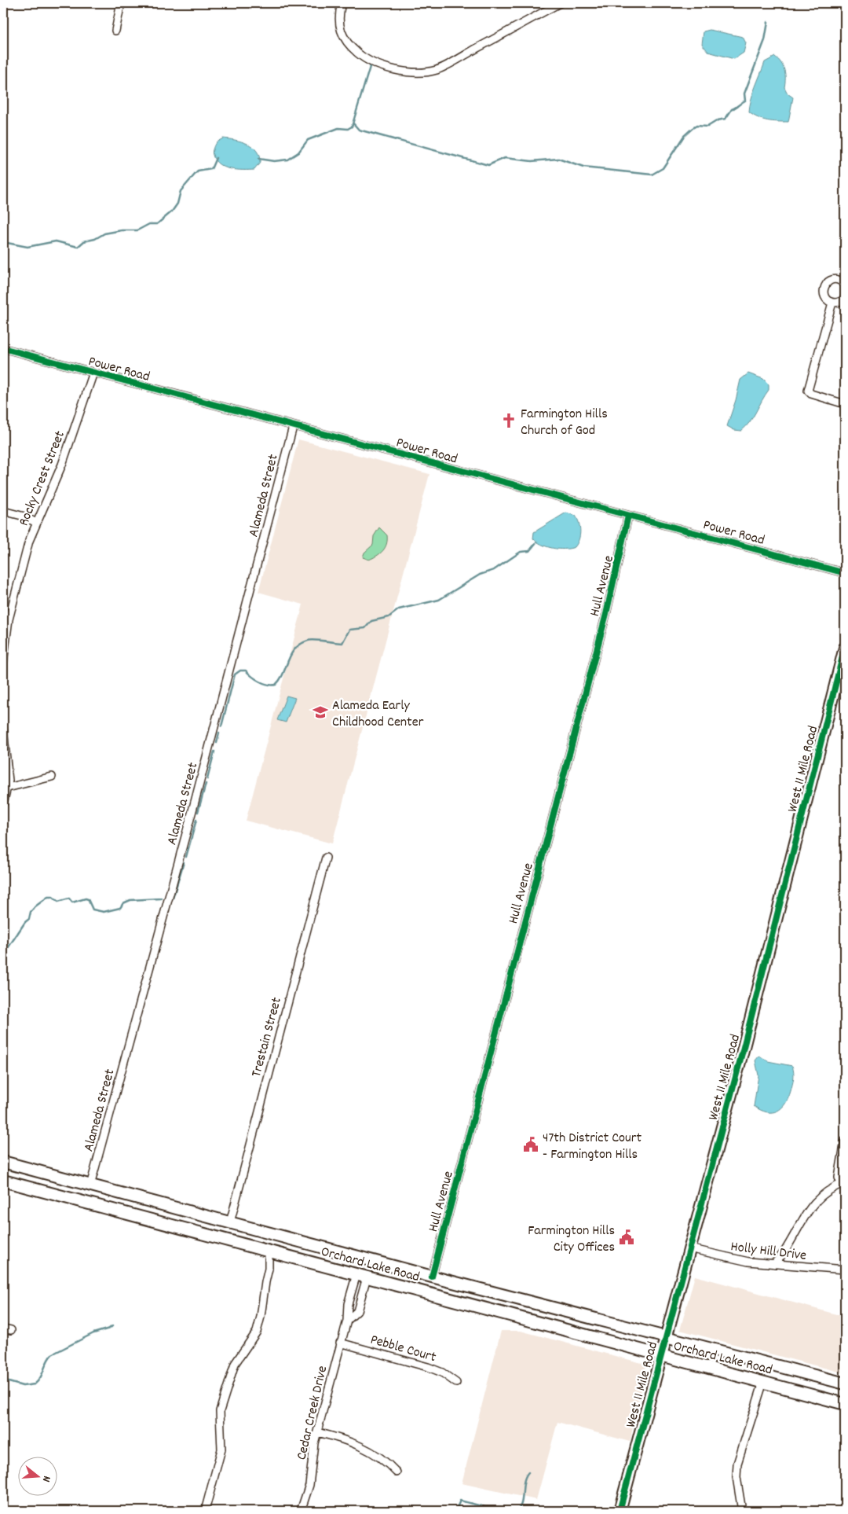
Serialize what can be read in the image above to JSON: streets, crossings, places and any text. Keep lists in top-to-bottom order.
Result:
{
  "streets": {
    "main road": ["West 11 Mile Road", "Orchard Lake Road"],
    "street": [
      "Power Road",
      "Rocky Crest Street",
      "Alameda Street",
      "Hull Avenue",
      "Trestain Street",
      "Holly Hill Drive",
      "Pebble Court",
      "Cedar Creek Drive"
    ]
  },
  "crossings": [
    ["Power Road", "Rocky Crest Street"],
    ["Power Road", "Alameda Street"],
    ["Power Road", "Hull Avenue"],
    ["Alameda Street", "Orchard Lake Road"],
    ["Hull Avenue", "Orchard Lake Road"],
    ["West 11 Mile Road", "Holly Hill Drive"],
    ["West 11 Mile Road", "Orchard Lake Road"],
    ["Trestain Street", "Orchard Lake Road"],
    ["Orchard Lake Road", "Cedar Creek Drive"],
    ["Pebble Court", "Cedar Creek Drive"]
  ],
  "places": {
    "church": ["Farmington Hills Church of God"],
    "school or university": ["Alameda Early Childhood Center"],
    "public building": ["47th District Court - Farmington Hills", "Farmington Hills City Offices"]
  },
  "north": "right"
}
